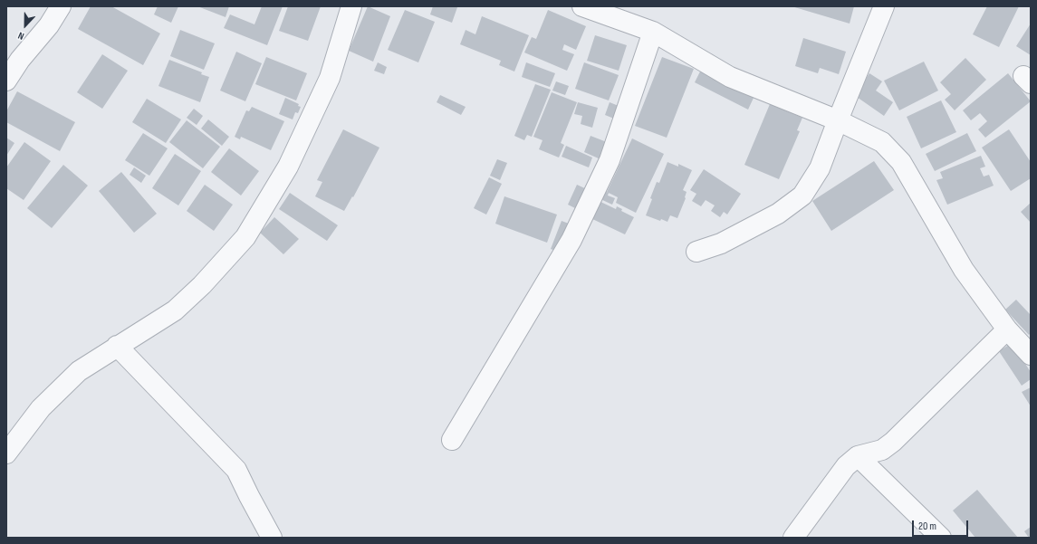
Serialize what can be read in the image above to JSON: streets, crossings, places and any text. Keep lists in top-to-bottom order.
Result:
{
  "scale_bar": "20 m",
  "north": "bottom"
}
